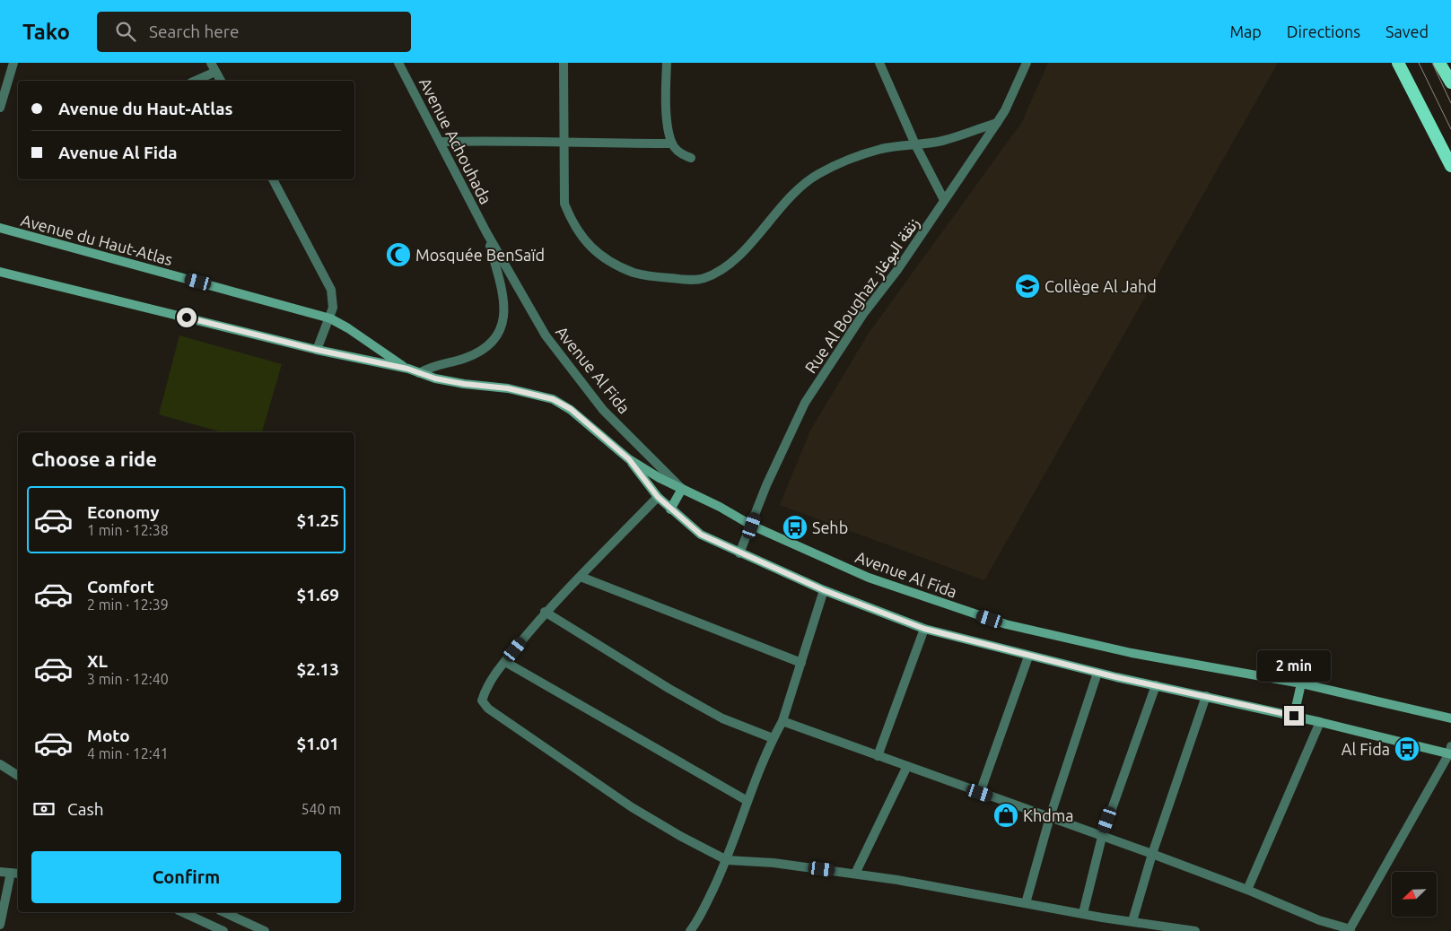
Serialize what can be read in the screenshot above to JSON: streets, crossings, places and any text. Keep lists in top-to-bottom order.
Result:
{
  "streets": {
    "main road": ["Avenue du Haut-Atlas", "Avenue Al Fida"],
    "street": ["Avenue Achouhada", "Rue Al Boughaz زنقة البوغاز"]
  },
  "crossings": [
    ["Avenue Achouhada", "Avenue Al Fida"],
    ["Rue Al Boughaz زنقة البوغاز", "Avenue Al Fida"]
  ],
  "places": {
    "mosque": ["Mosquée BenSaïd"],
    "school or university": ["Collège Al Jahd"],
    "bus stop": ["Sehb", "Al Fida"],
    "shop": ["Khdma"]
  },
  "north": "bottom left",
  "page": {
    "header": "Tako",
    "search": "Search here",
    "nav": ["Map", "Directions", "Saved"],
    "banner": ["Avenue du Haut-Atlas", "Avenue Al Fida"],
    "heading": "Choose a ride",
    "list": [
      {
        "name": "Economy",
        "note": "1 min · 12:38",
        "value": "$1.25"
      },
      {
        "name": "Comfort",
        "note": "2 min · 12:39",
        "value": "$1.69"
      },
      {
        "name": "XL",
        "note": "3 min · 12:40",
        "value": "$2.13"
      },
      {
        "name": "Moto",
        "note": "4 min · 12:41",
        "value": "$1.01"
      }
    ],
    "bubble": "2 min",
    "pay": ["Cash", "540 m"],
    "buttons": "Confirm"
  }
}
